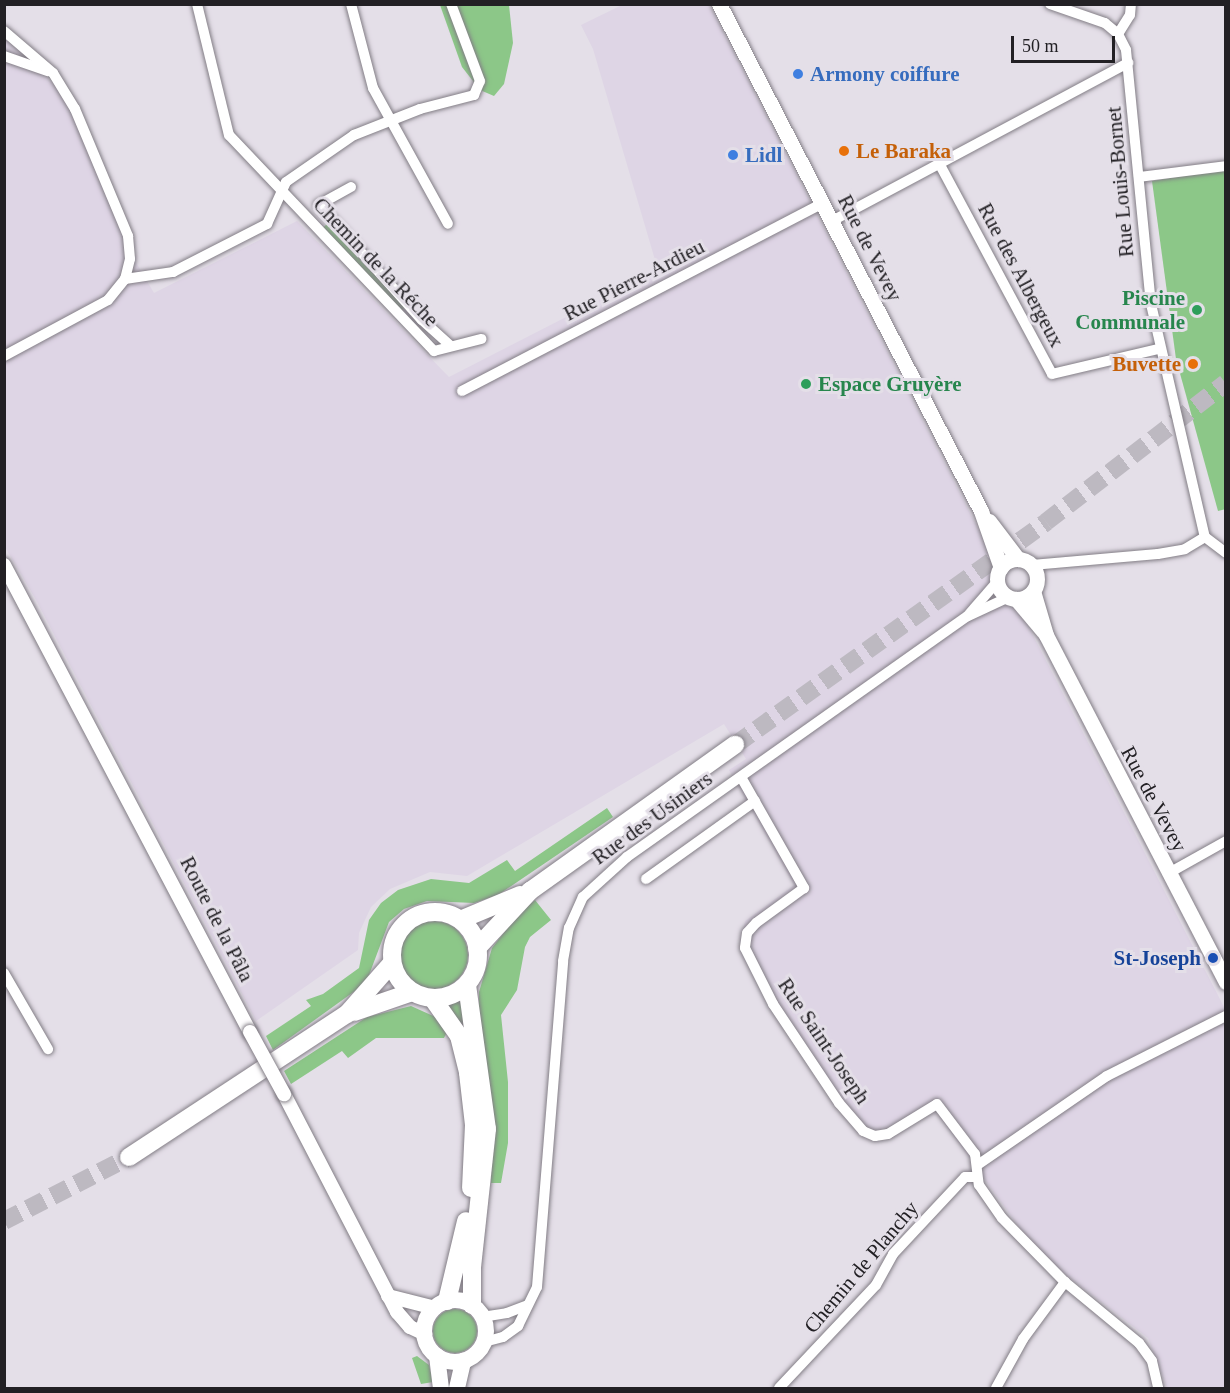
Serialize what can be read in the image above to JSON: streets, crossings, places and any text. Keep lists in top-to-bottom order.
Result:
{
  "streets": {
    "main road": ["Rue de Vevey"],
    "street": [
      "Rue Louis-Bornet",
      "Chemin de la Réche",
      "Rue des Albergeux",
      "Rue Pierre-Ardieu",
      "Rue des Usiniers",
      "Route de la Pâla",
      "Rue Saint-Joseph",
      "Chemin de Planchy"
    ]
  },
  "crossings": [
    ["Rue Louis-Bornet", "Rue des Albergeux"],
    ["Rue de Vevey", "Rue Pierre-Ardieu"],
    ["Rue de Vevey", "Rue des Usiniers"],
    ["Rue des Usiniers", "Route de la Pâla"],
    ["Rue des Usiniers", "Rue Saint-Joseph"]
  ],
  "places": [
    "Armony coiffure",
    "Le Baraka",
    "Lidl",
    "Piscine Communale",
    "Buvette",
    "Espace Gruyère",
    "St-Joseph"
  ],
  "scale_bar": "50 m"
}
